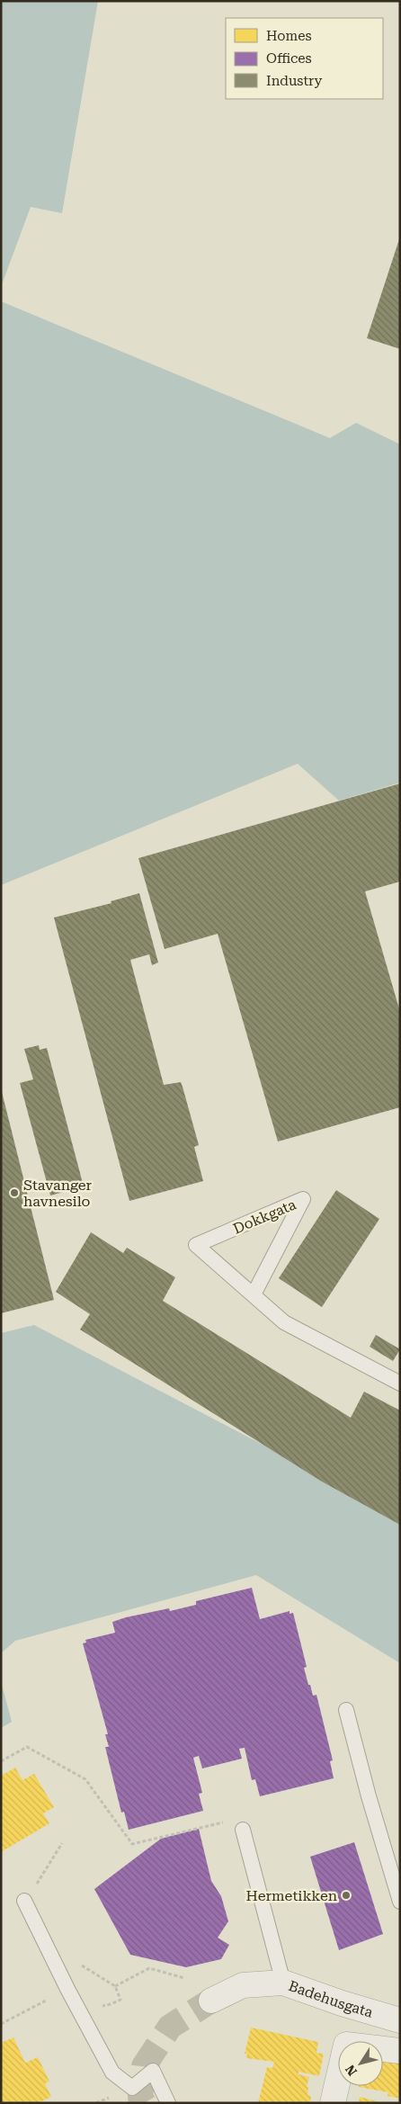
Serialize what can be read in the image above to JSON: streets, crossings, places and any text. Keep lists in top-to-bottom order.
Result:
{
  "streets": {
    "street": ["Badehusgata"],
    "lane": ["Dokkgata"]
  },
  "places": ["Stavanger havnesilo", "Hermetikken"],
  "legend": ["Homes", "Offices", "Industry"],
  "north": "bottom left"
}
